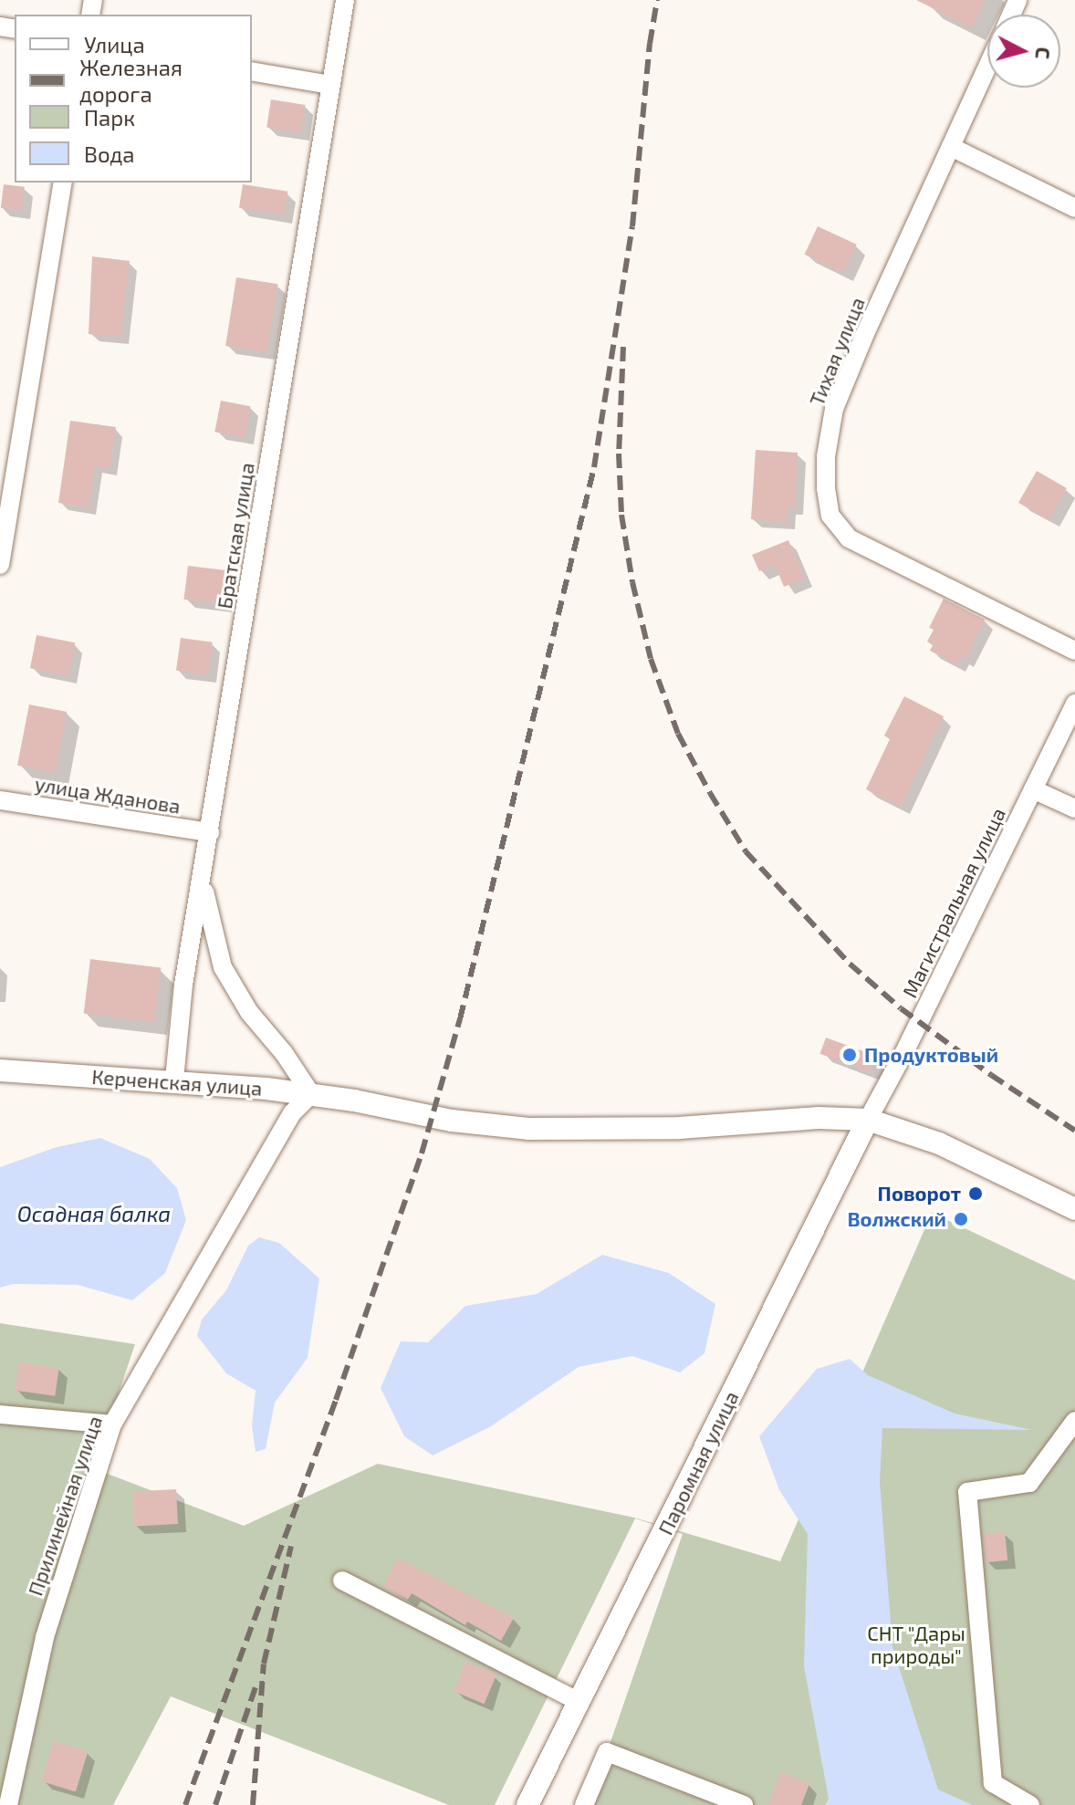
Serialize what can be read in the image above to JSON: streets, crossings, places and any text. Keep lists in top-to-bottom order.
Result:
{
  "streets": {
    "street": [
      "Тихая улица",
      "Братская улица",
      "улица Жданова",
      "Магистральная улица",
      "Керченская улица",
      "Паромная улица",
      "Прилинейная улица"
    ]
  },
  "crossings": [
    ["Братская улица", "улица Жданова"],
    ["Братская улица", "Керченская улица"],
    ["Магистральная улица", "Керченская улица"],
    ["Магистральная улица", "Паромная улица"],
    ["Керченская улица", "Паромная улица"],
    ["Керченская улица", "Прилинейная улица"]
  ],
  "water": ["Осадная балка"],
  "parks": ["СНТ \"Дары природы\""],
  "places": ["Продуктовый", "Поворот", "Волжский"],
  "legend": [
    "Улица",
    "Железная дорога",
    "Парк",
    "Вода"
  ],
  "north": "right"
}
